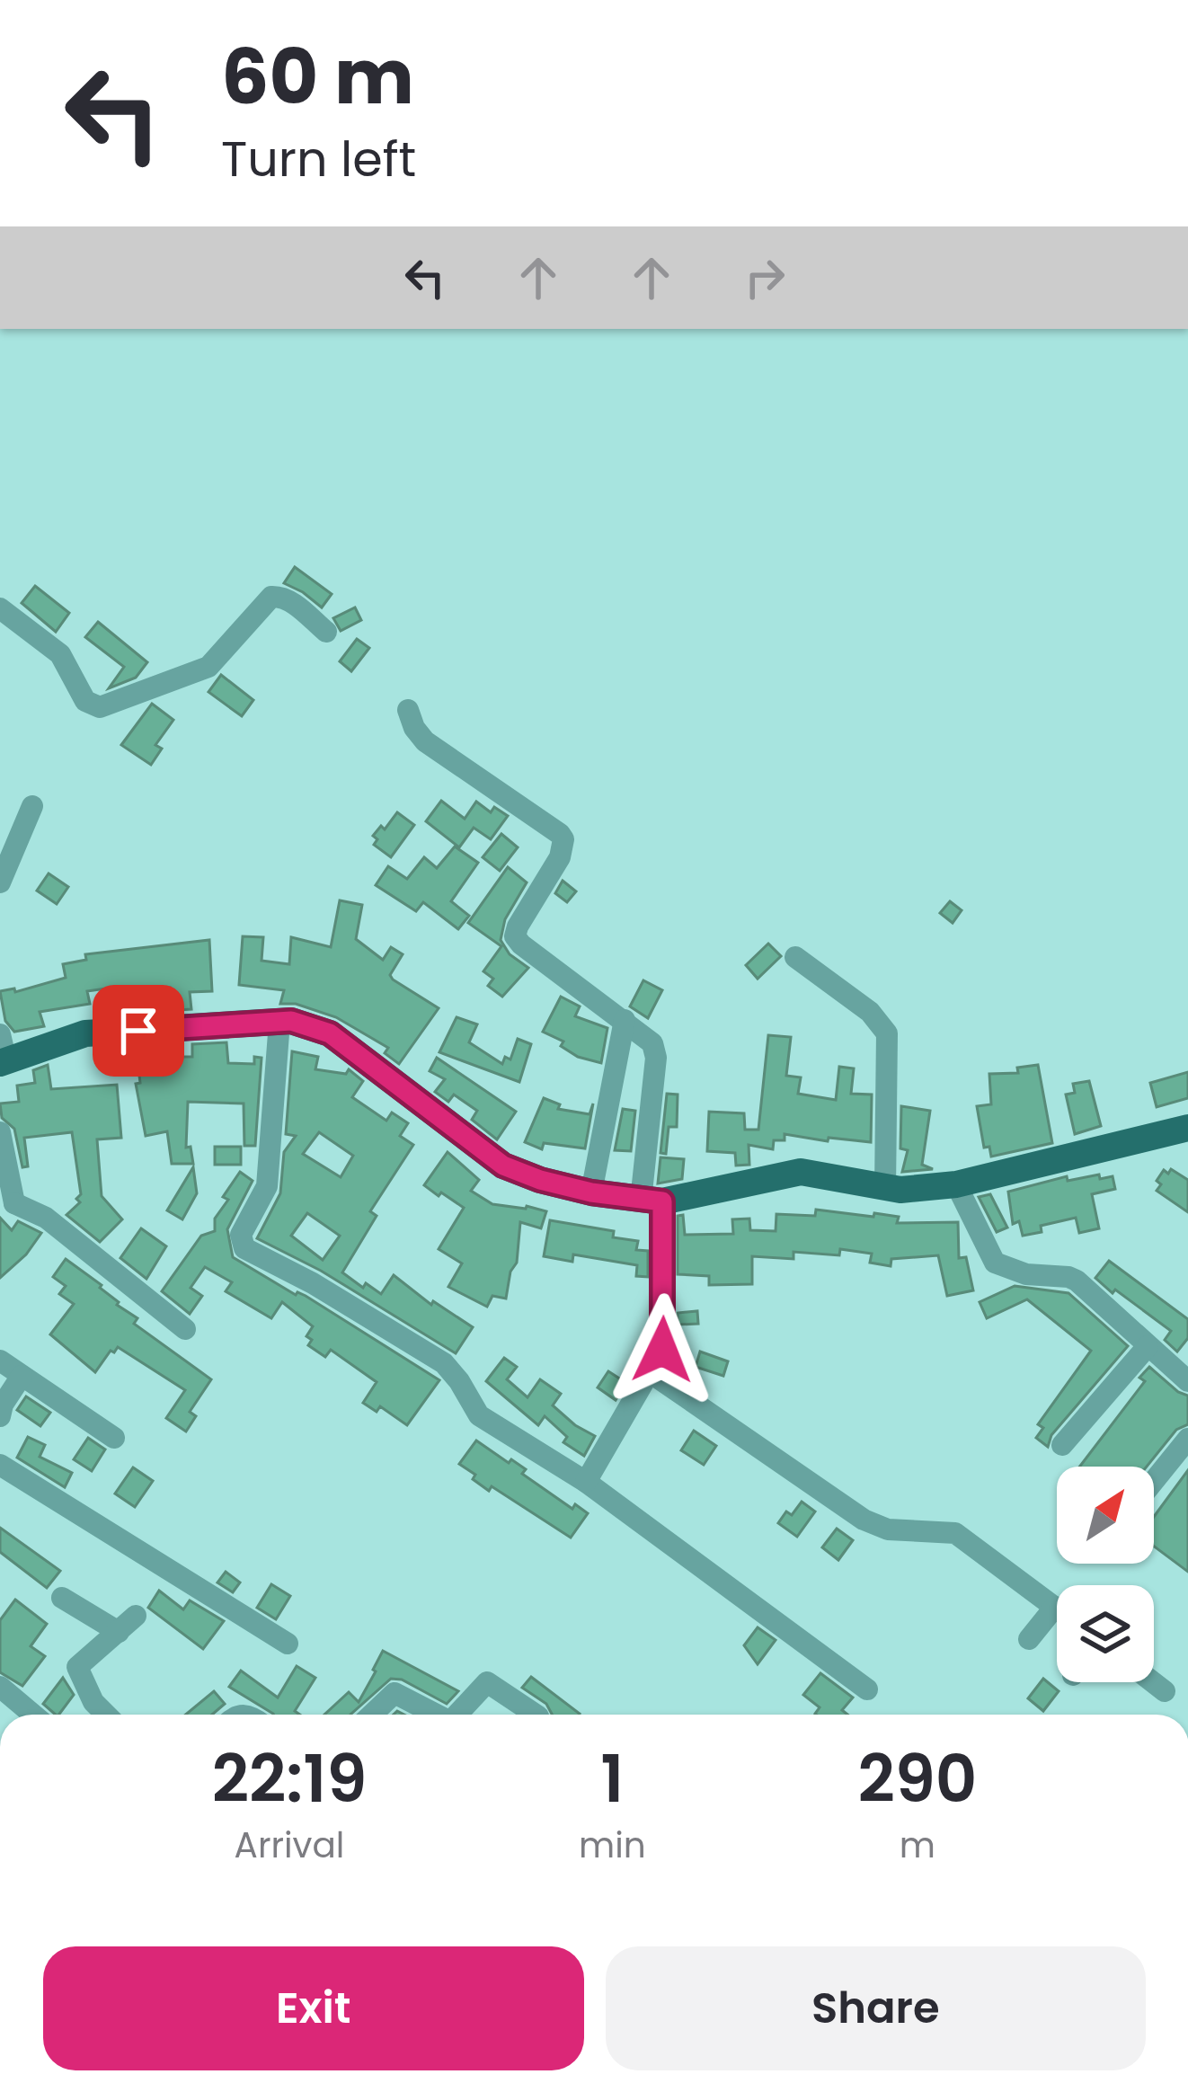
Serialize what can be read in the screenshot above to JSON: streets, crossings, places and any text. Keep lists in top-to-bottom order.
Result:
{
  "north": "top right",
  "page": {
    "turn": ["60 m", "Turn left"],
    "eta": [
      "22:19",
      "Arrival",
      "1",
      "min",
      "290",
      "m"
    ],
    "buttons": ["Exit", "Share"]
  }
}
